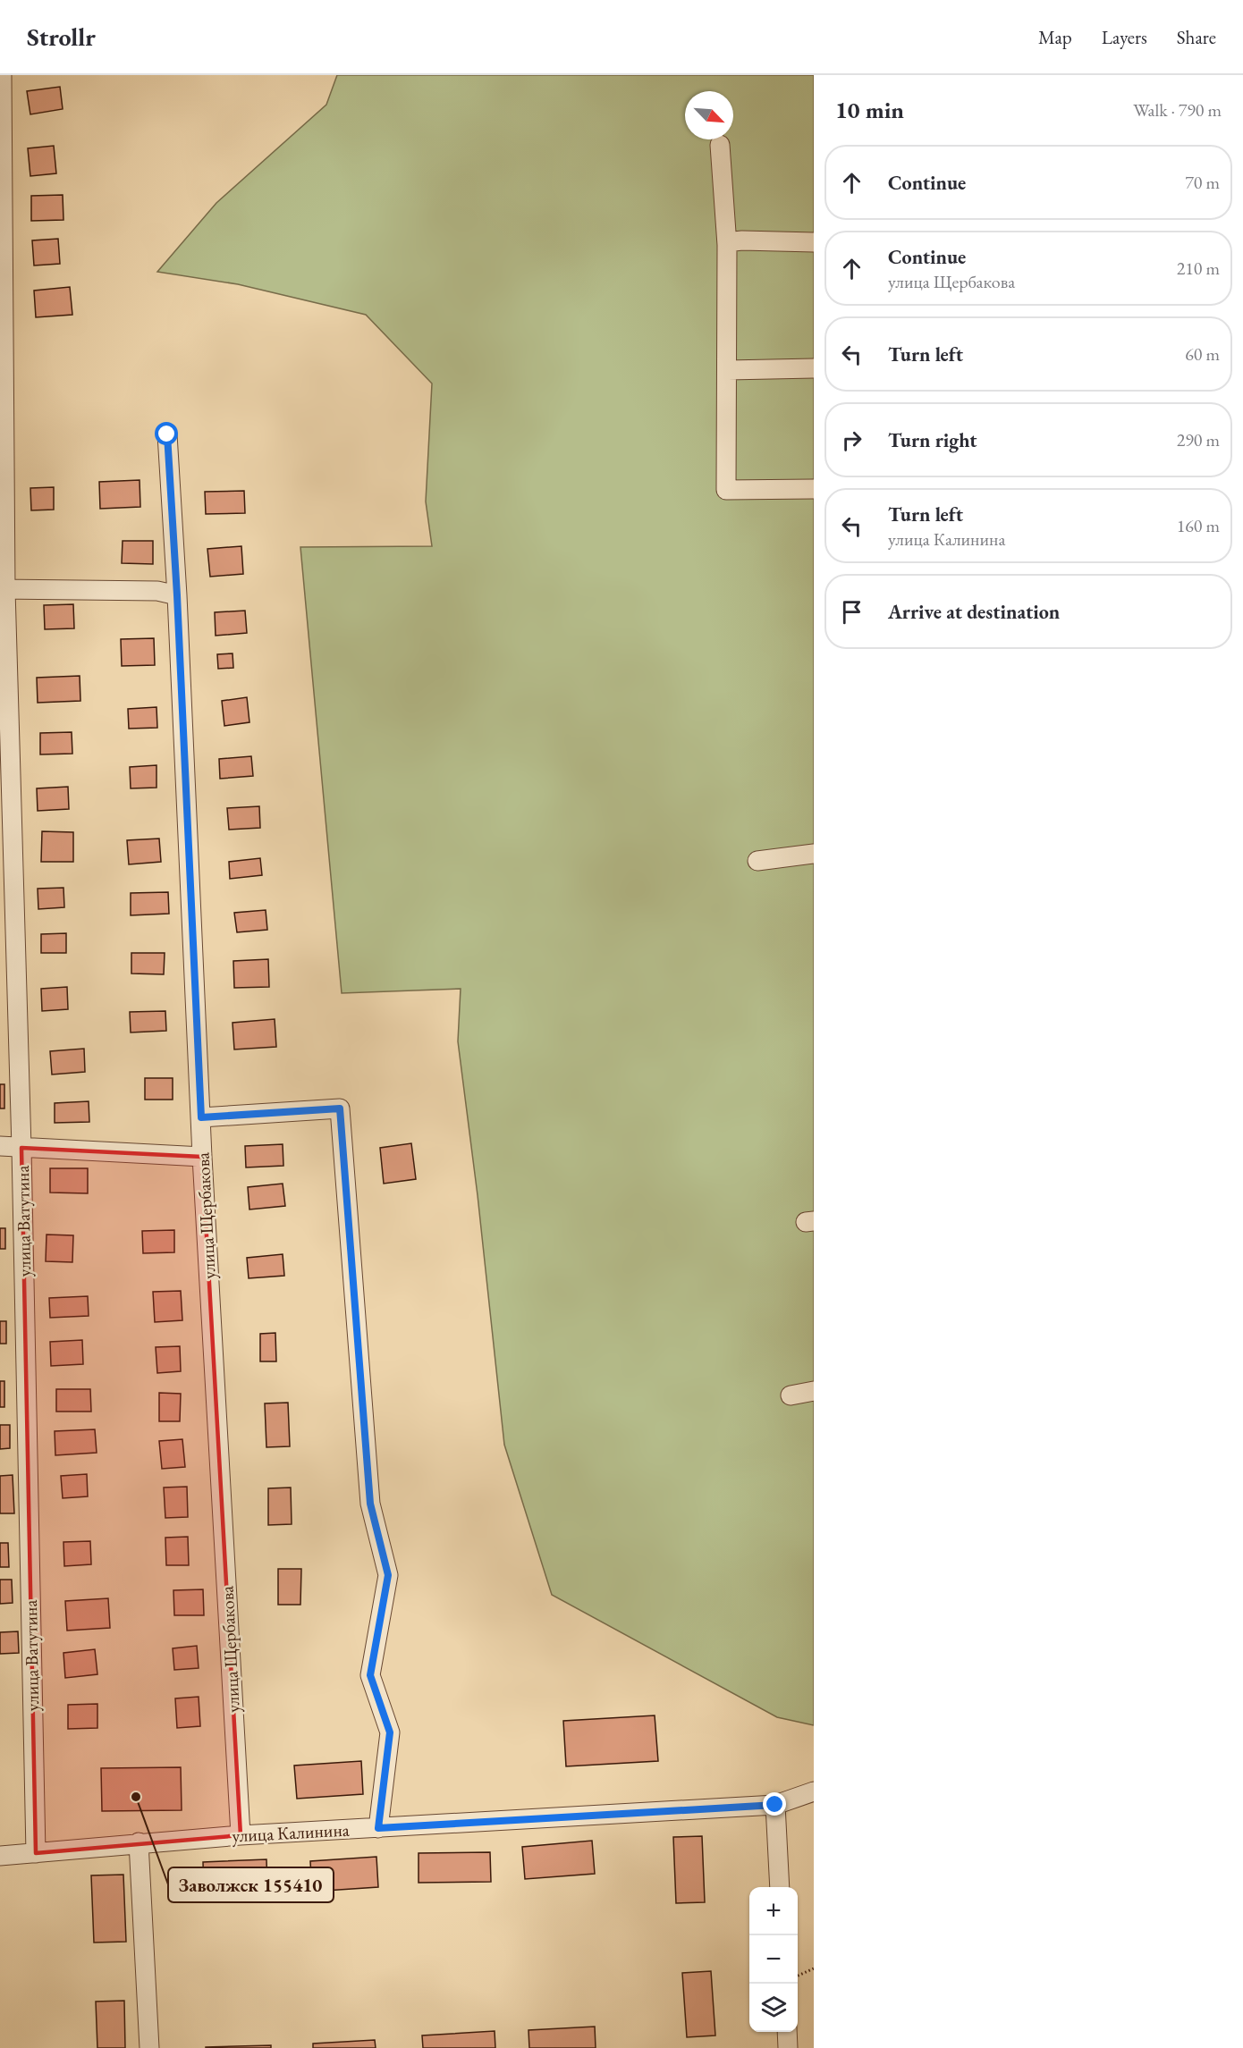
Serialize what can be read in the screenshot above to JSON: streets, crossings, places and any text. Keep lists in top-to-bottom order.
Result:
{
  "streets": {
    "street": ["улица Щербакова", "улица Ватутина", "улица Калинина"]
  },
  "crossings": [
    ["улица Щербакова", "улица Калинина"],
    ["улица Ватутина", "улица Калинина"]
  ],
  "places": ["Заволжск 155410"],
  "north": "bottom right",
  "page": {
    "header": "Strollr",
    "nav": ["Map", "Layers", "Share"],
    "heading": ["10 min", "Walk · 790 m"],
    "list": [
      ["Continue", "70 m"],
      ["Continue", "улица Щербакова", "210 m"],
      ["Turn left", "60 m"],
      ["Turn right", "290 m"],
      ["Turn left", "улица Калинина", "160 m"],
      "Arrive at destination"
    ],
    "map_buttons": ["+", "−"]
  }
}
